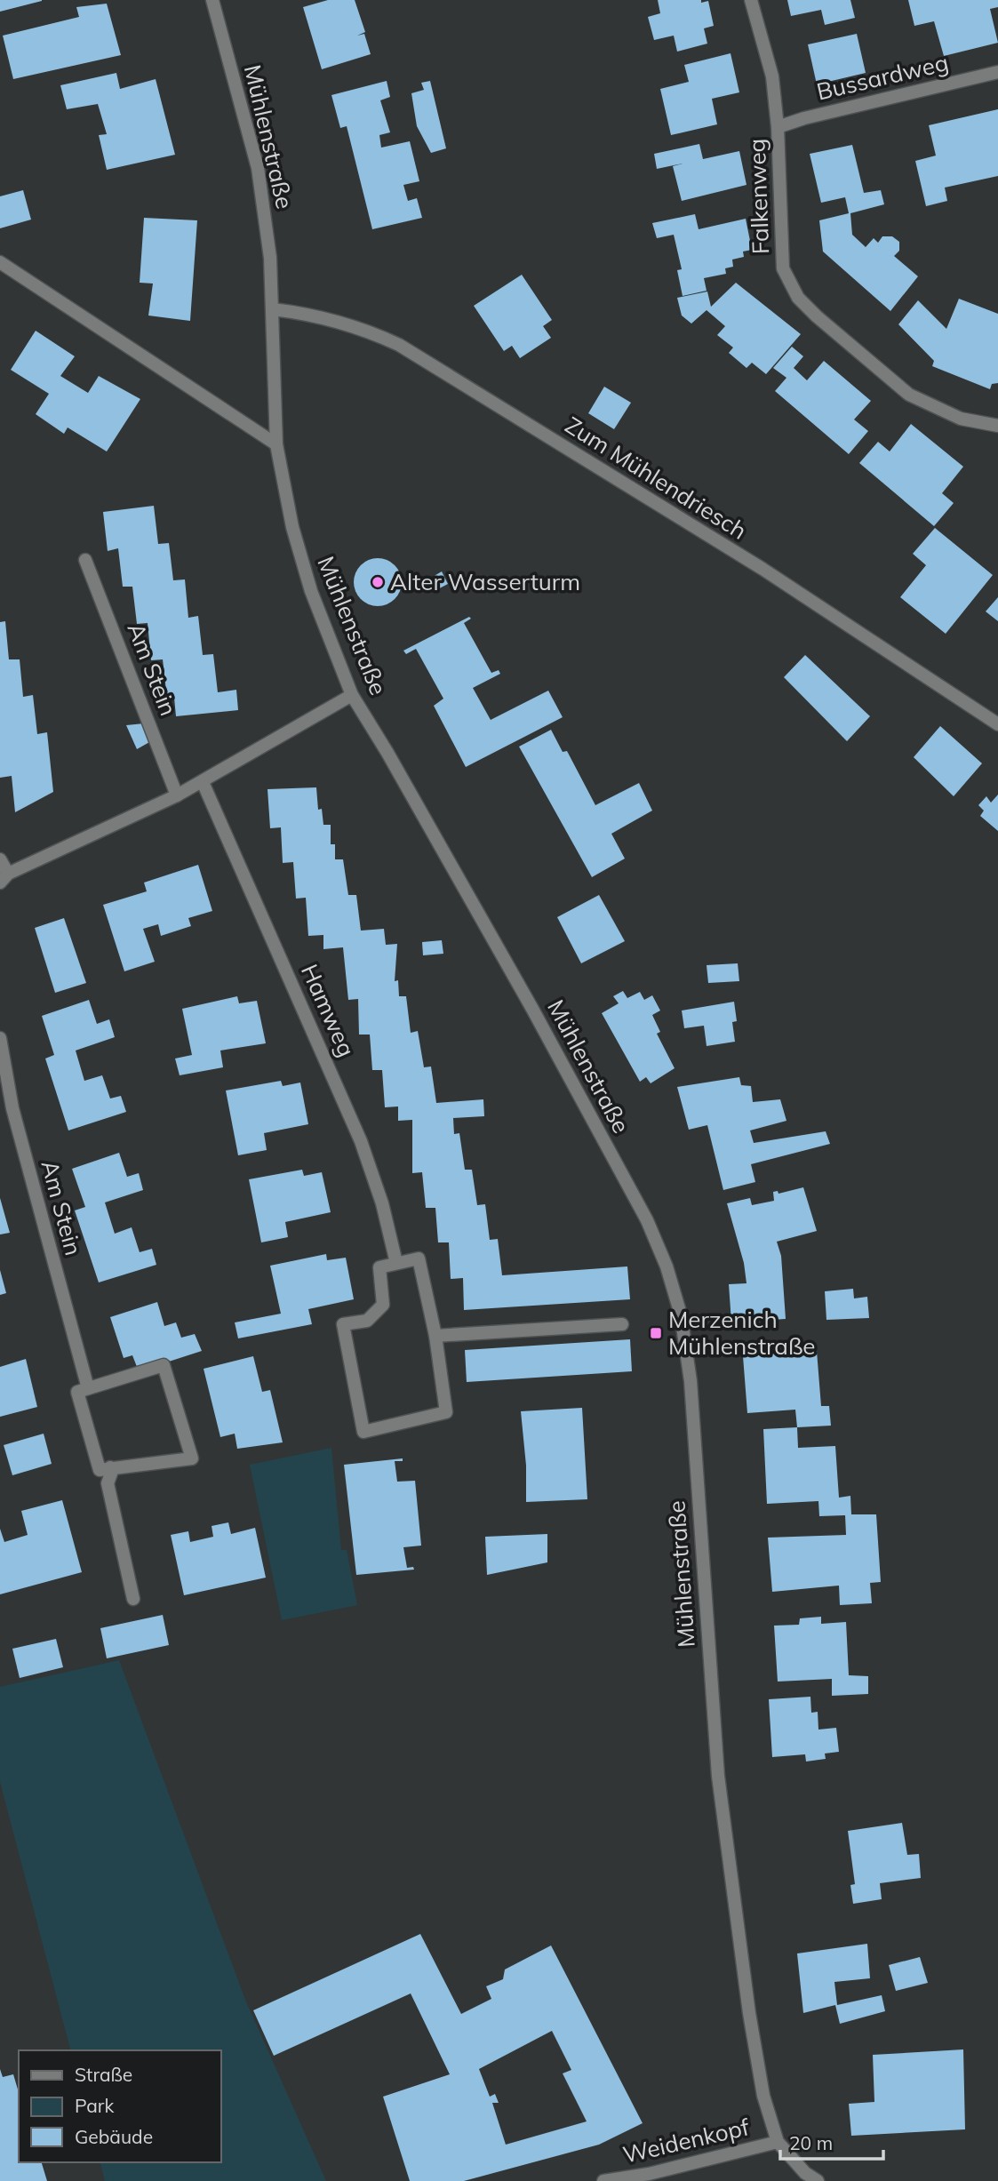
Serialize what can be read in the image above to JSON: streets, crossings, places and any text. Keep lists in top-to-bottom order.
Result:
{
  "streets": {
    "street": [
      "Bussardweg",
      "Mühlenstraße",
      "Falkenweg",
      "Zum Mühlendriesch",
      "Am Stein",
      "Hamweg",
      "Weidenkopf"
    ]
  },
  "crossings": [
    ["Bussardweg", "Falkenweg"],
    ["Mühlenstraße", "Zum Mühlendriesch"],
    ["Mühlenstraße", "Weidenkopf"]
  ],
  "places": {
    "other": ["Alter Wasserturm"],
    "transit": ["Merzenich Mühlenstraße"]
  },
  "legend": ["Straße", "Park", "Gebäude"],
  "scale_bar": "20 m"
}
